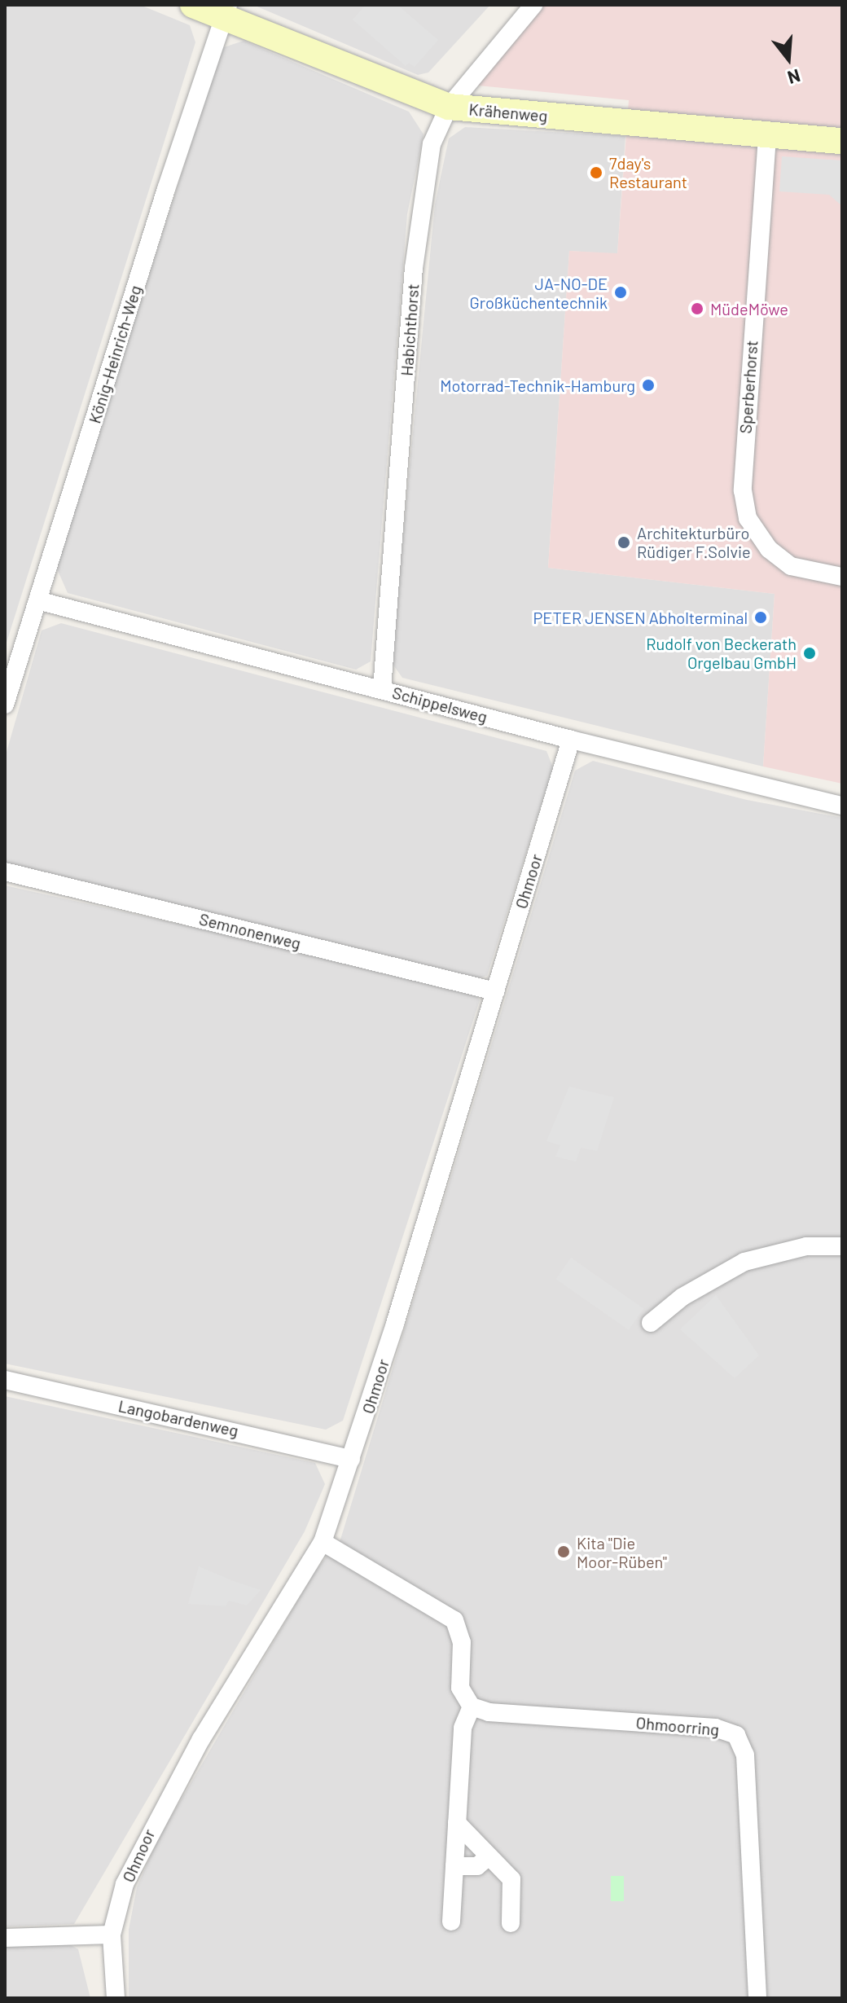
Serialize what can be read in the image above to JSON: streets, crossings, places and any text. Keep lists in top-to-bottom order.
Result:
{
  "streets": {
    "street": [
      "Krähenweg",
      "Habichthorst",
      "König-Heinrich-Weg",
      "Sperberhorst",
      "Schippelsweg",
      "Ohmoor",
      "Semnonenweg",
      "Langobardenweg",
      "Ohmoorring"
    ]
  },
  "crossings": [
    ["Krähenweg", "Habichthorst"],
    ["Krähenweg", "König-Heinrich-Weg"],
    ["Krähenweg", "Sperberhorst"],
    ["Habichthorst", "Schippelsweg"],
    ["König-Heinrich-Weg", "Schippelsweg"],
    ["Schippelsweg", "Ohmoor"],
    ["Ohmoor", "Semnonenweg"],
    ["Ohmoor", "Langobardenweg"]
  ],
  "places": [
    "7day's Restaurant",
    "JA-NO-DE Großküchentechnik",
    "MüdeMöwe",
    "Motorrad-Technik-Hamburg",
    "Architekturbüro Rüdiger F.Solvie",
    "PETER JENSEN Abholterminal",
    "Rudolf von Beckerath Orgelbau GmbH",
    "Kita \"Die Moor-Rüben\""
  ],
  "north": "bottom"
}
